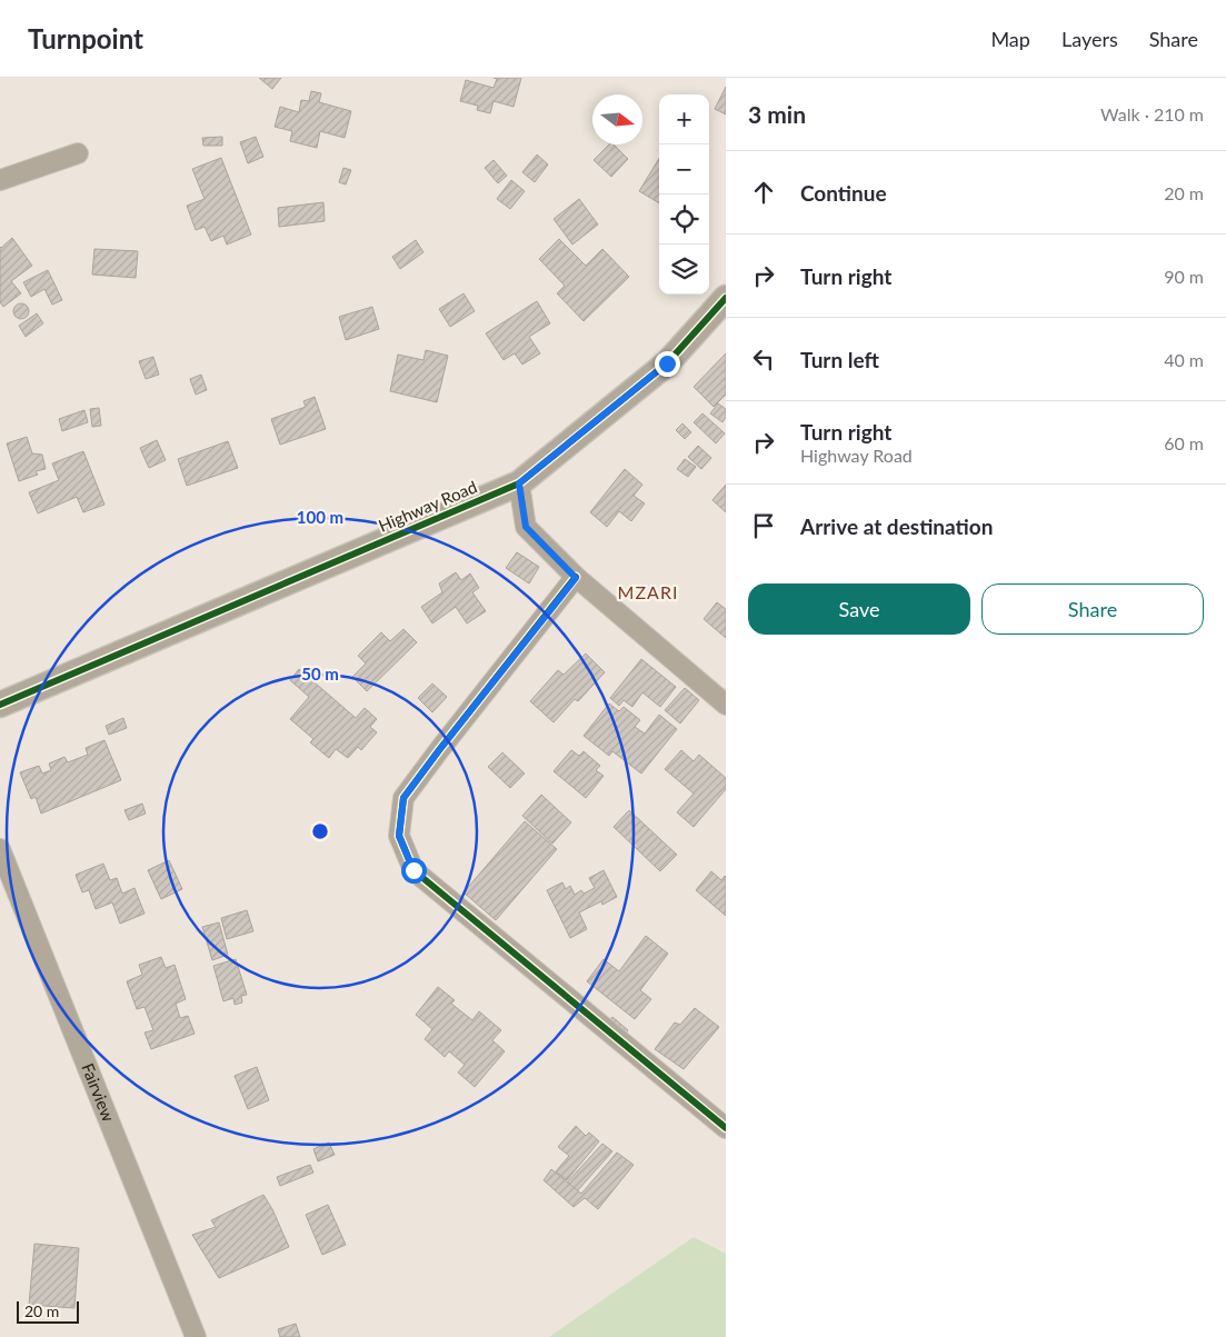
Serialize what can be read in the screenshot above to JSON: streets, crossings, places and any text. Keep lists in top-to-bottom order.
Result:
{
  "streets": {
    "street": ["Highway Road", "Fairview"]
  },
  "districts": ["MZARI"],
  "scale_bar": "20 m",
  "north": "right",
  "page": {
    "header": "Turnpoint",
    "nav": ["Map", "Layers", "Share"],
    "heading": ["3 min", "Walk · 210 m"],
    "map_buttons": ["+", "−"],
    "list": [
      ["Continue", "20 m"],
      ["Turn right", "90 m"],
      ["Turn left", "40 m"],
      ["Turn right", "Highway Road", "60 m"],
      "Arrive at destination"
    ],
    "buttons": ["Save", "Share"],
    "scale": "20 m"
  },
  "rings": ["100 m", "50 m"]
}
